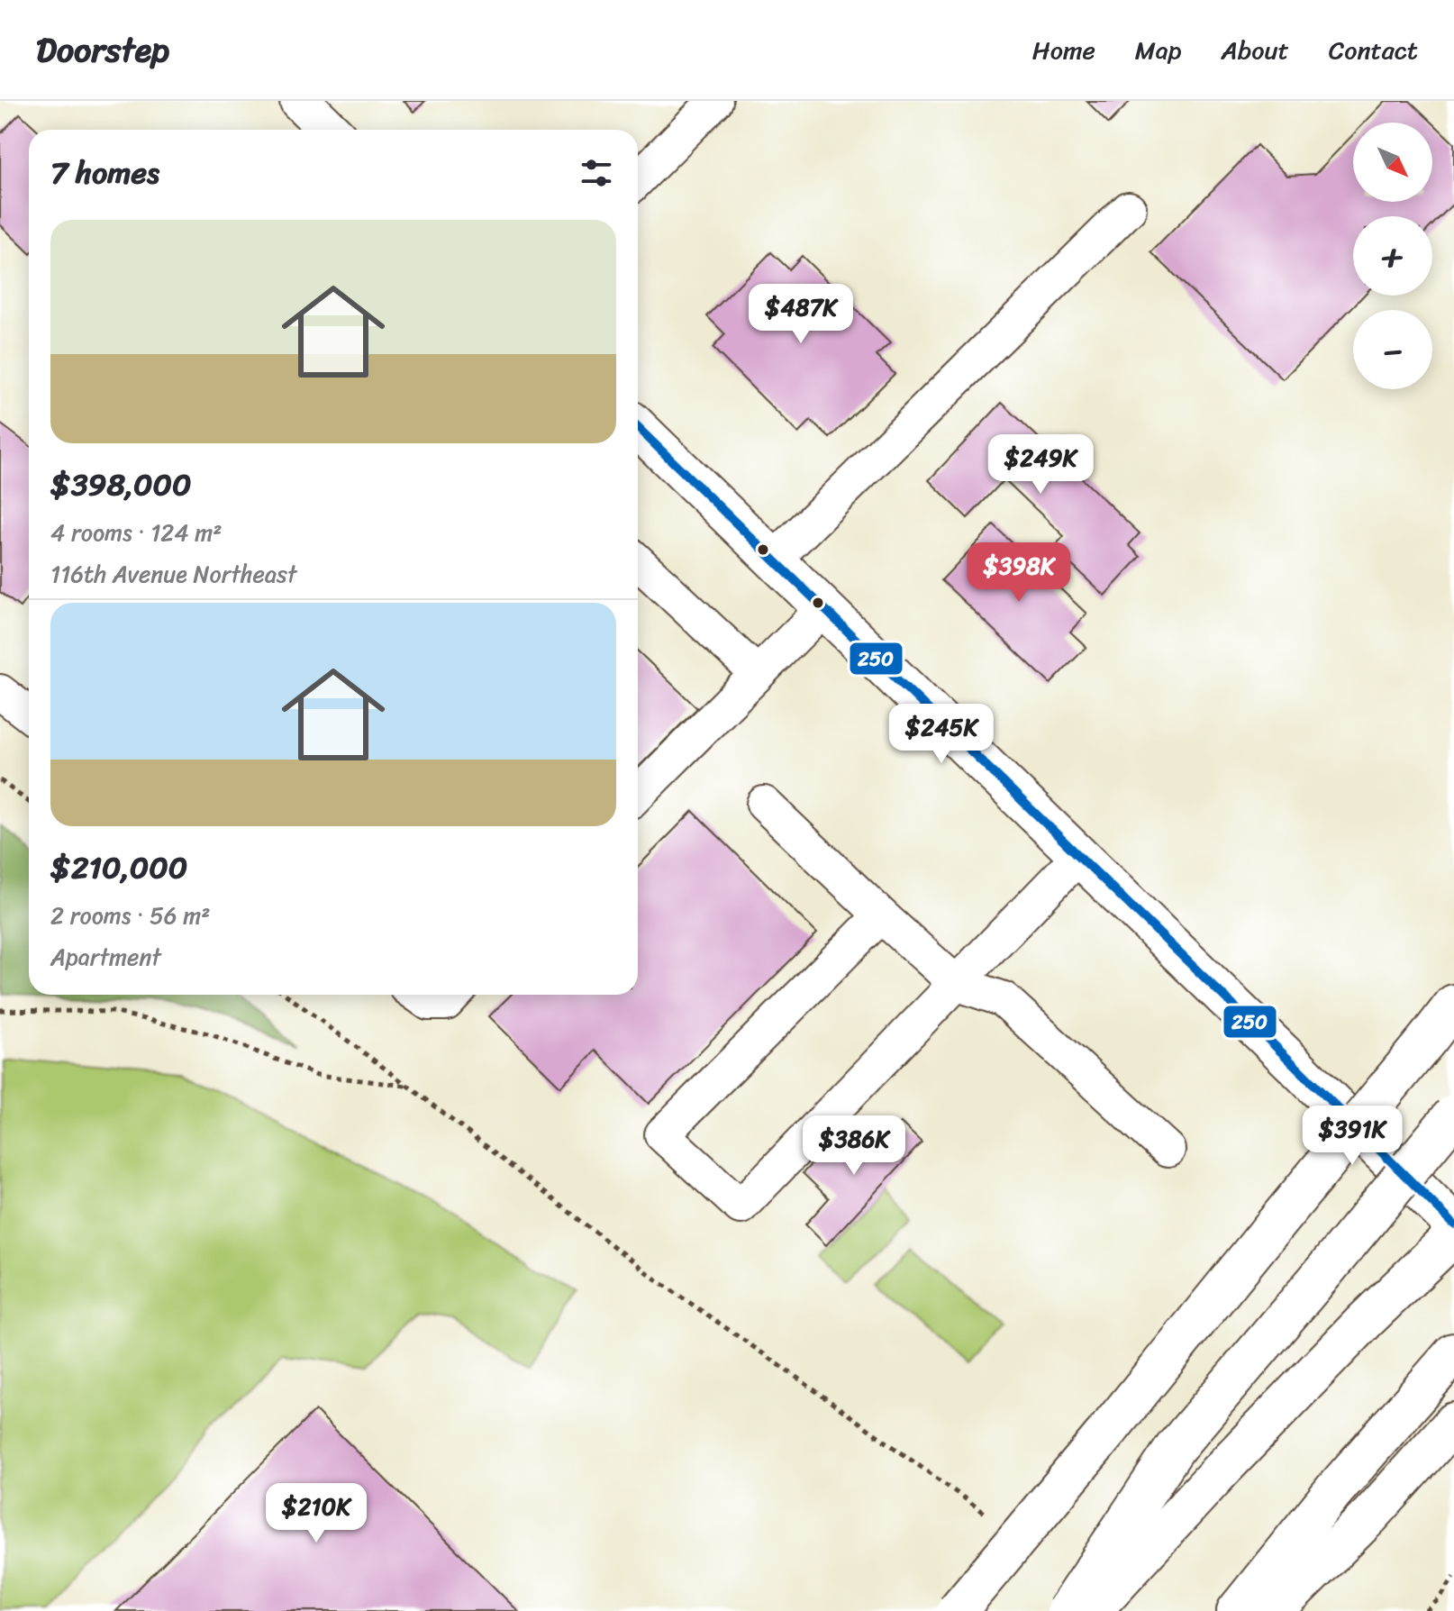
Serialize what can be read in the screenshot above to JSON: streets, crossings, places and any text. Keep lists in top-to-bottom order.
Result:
{
  "lines": ["transit line 250"],
  "north": "bottom right",
  "page": {
    "header": "Doorstep",
    "nav": [
      "Home",
      "Map",
      "About",
      "Contact"
    ],
    "map_buttons": ["+", "−"],
    "heading": "7 homes",
    "list": [
      {
        "name": "$398,000",
        "note": "4 rooms · 124 m² · 116th Avenue Northeast"
      },
      {
        "name": "$210,000",
        "note": "2 rooms · 56 m² · Apartment"
      }
    ],
    "price": [
      "$487K",
      "$249K",
      "$398K",
      "$245K",
      "$391K",
      "$386K",
      "$210K"
    ]
  }
}
